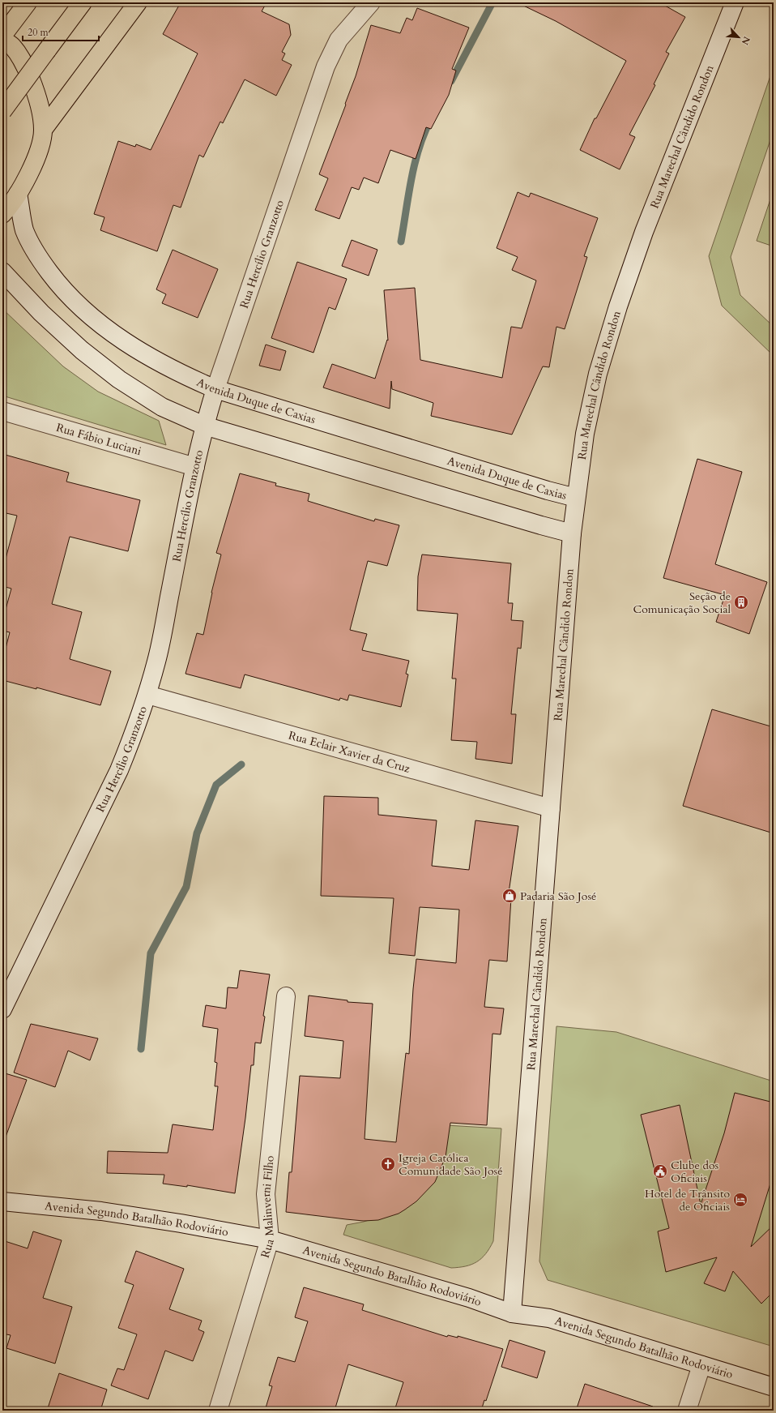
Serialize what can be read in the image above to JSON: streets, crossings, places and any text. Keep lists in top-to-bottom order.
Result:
{
  "streets": {
    "street": [
      "Rua Marechal Cândido Rondon",
      "Rua Hercílio Granzotto",
      "Avenida Duque de Caxias",
      "Rua Fábio Luciani",
      "Rua Eclair Xavier da Cruz",
      "Rua Malinverni Filho",
      "Avenida Segundo Batalhão Rodoviário"
    ]
  },
  "crossings": [
    ["Rua Marechal Cândido Rondon", "Avenida Duque de Caxias"],
    ["Rua Marechal Cândido Rondon", "Rua Eclair Xavier da Cruz"],
    ["Rua Marechal Cândido Rondon", "Avenida Segundo Batalhão Rodoviário"],
    ["Rua Hercílio Granzotto", "Avenida Duque de Caxias"],
    ["Rua Hercílio Granzotto", "Rua Fábio Luciani"],
    ["Rua Hercílio Granzotto", "Rua Eclair Xavier da Cruz"],
    ["Rua Malinverni Filho", "Avenida Segundo Batalhão Rodoviário"]
  ],
  "places": {
    "building": ["Seção de Comunicação Social"],
    "shop": ["Padaria São José"],
    "church": ["Igreja Católica Comunidade São José"],
    "public building": ["Clube dos Oficiais"],
    "hotel": ["Hotel de Trânsito de Oficiais"]
  },
  "scale_bar": "20 m",
  "north": "bottom right"
}
